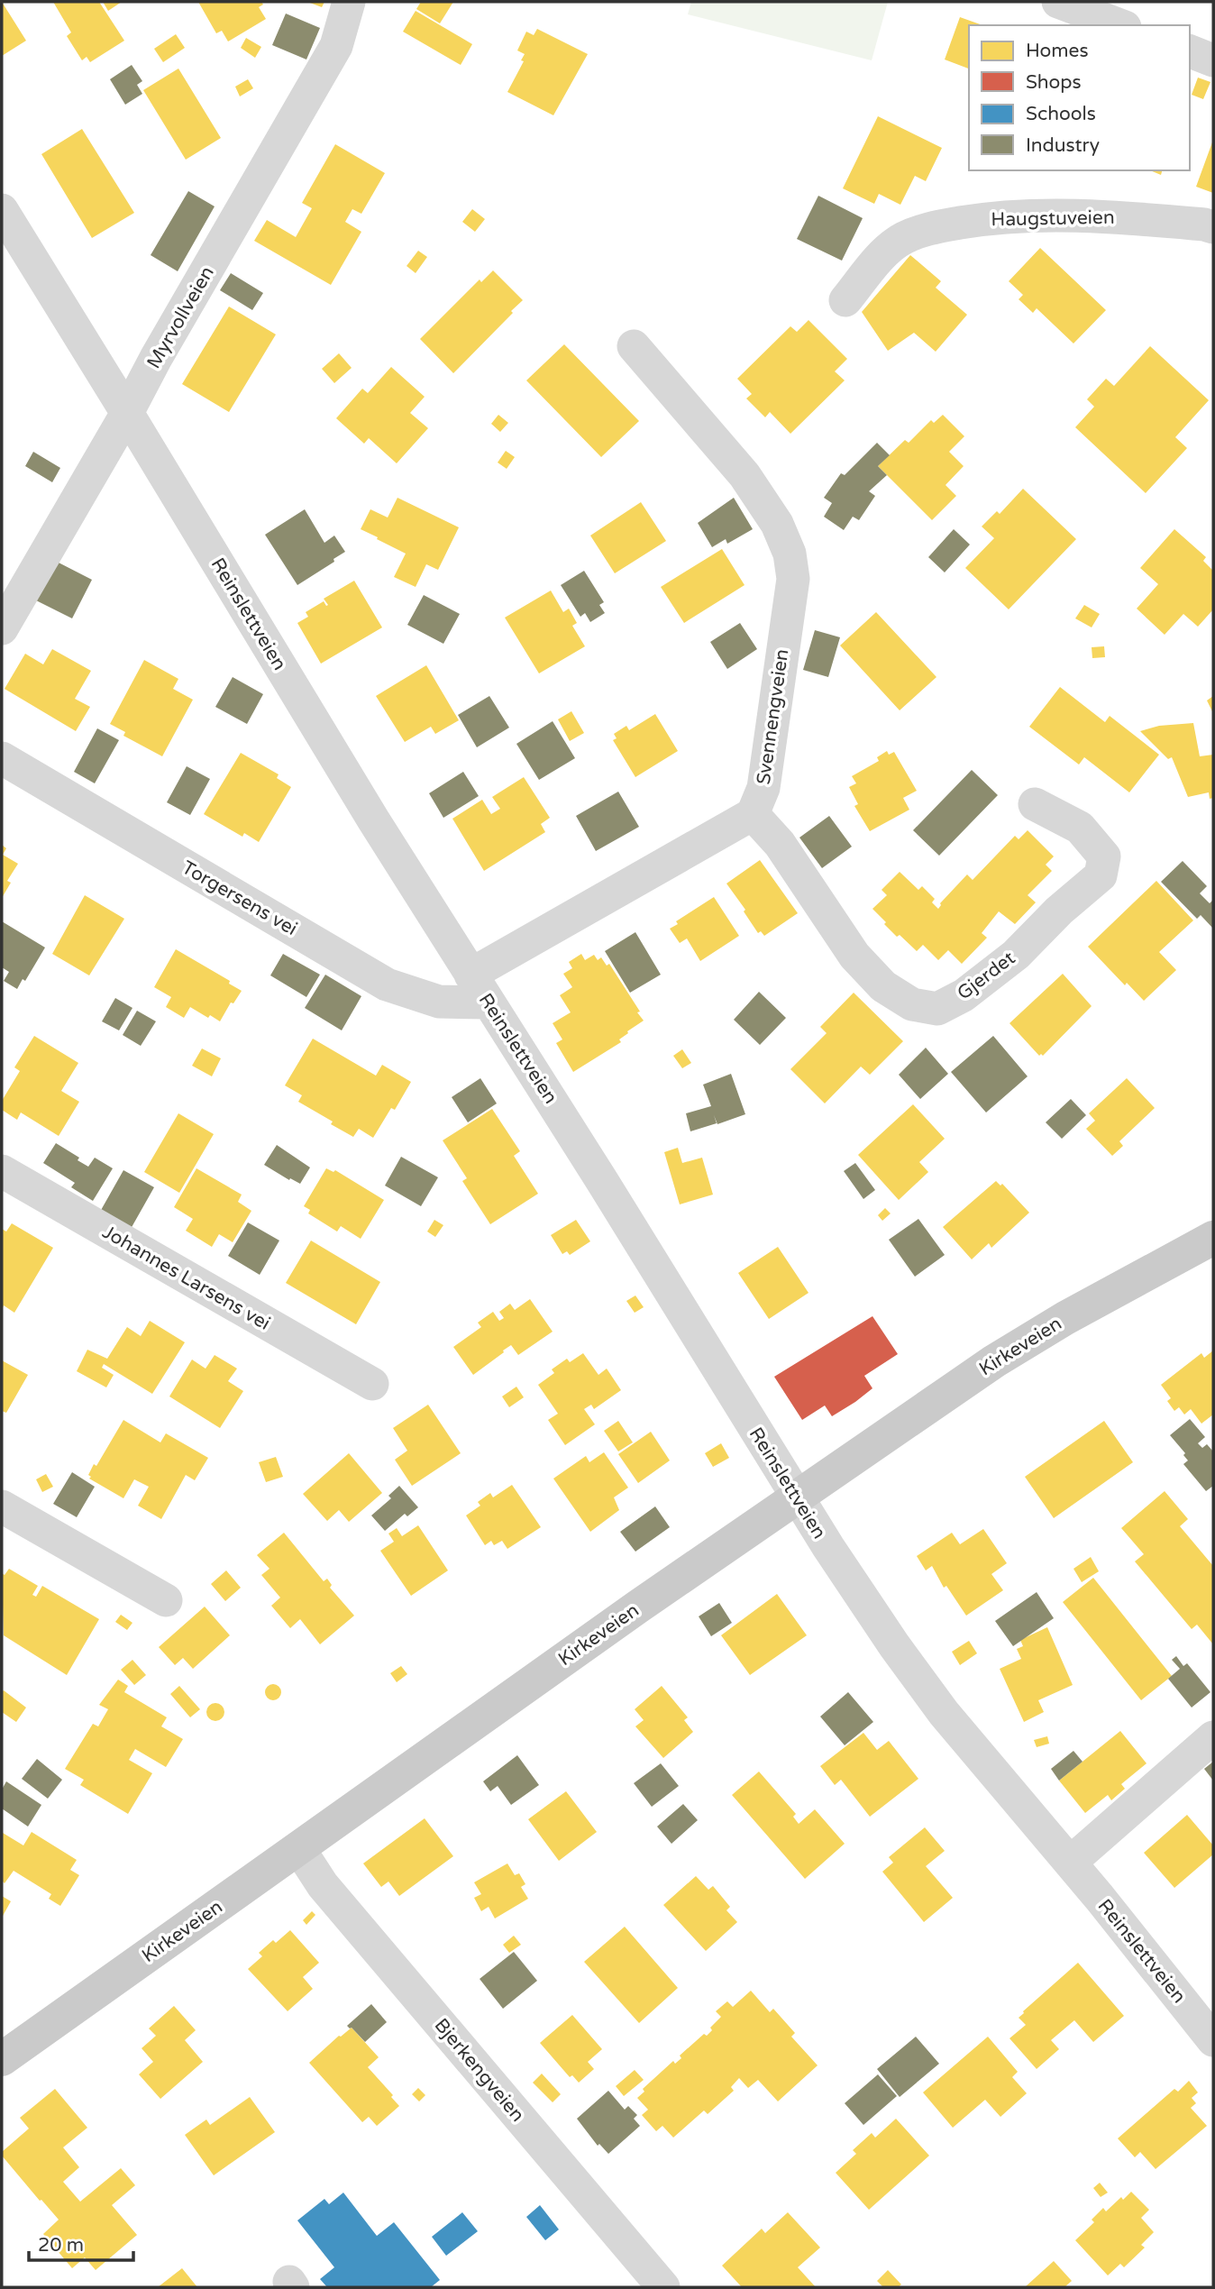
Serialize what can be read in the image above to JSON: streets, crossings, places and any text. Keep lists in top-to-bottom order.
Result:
{
  "streets": {
    "main road": ["Kirkeveien"],
    "street": [
      "Haugstuveien",
      "Myrvollveien",
      "Reinslettveien",
      "Svennengveien",
      "Torgersens vei",
      "Gjerdet",
      "Johannes Larsens vei",
      "Bjerkengveien"
    ]
  },
  "crossings": [
    ["Myrvollveien", "Reinslettveien"],
    ["Reinslettveien", "Torgersens vei"],
    ["Reinslettveien", "Kirkeveien"],
    ["Svennengveien", "Gjerdet"],
    ["Kirkeveien", "Bjerkengveien"]
  ],
  "legend": [
    "Homes",
    "Shops",
    "Schools",
    "Industry"
  ],
  "scale_bar": "20 m"
}
